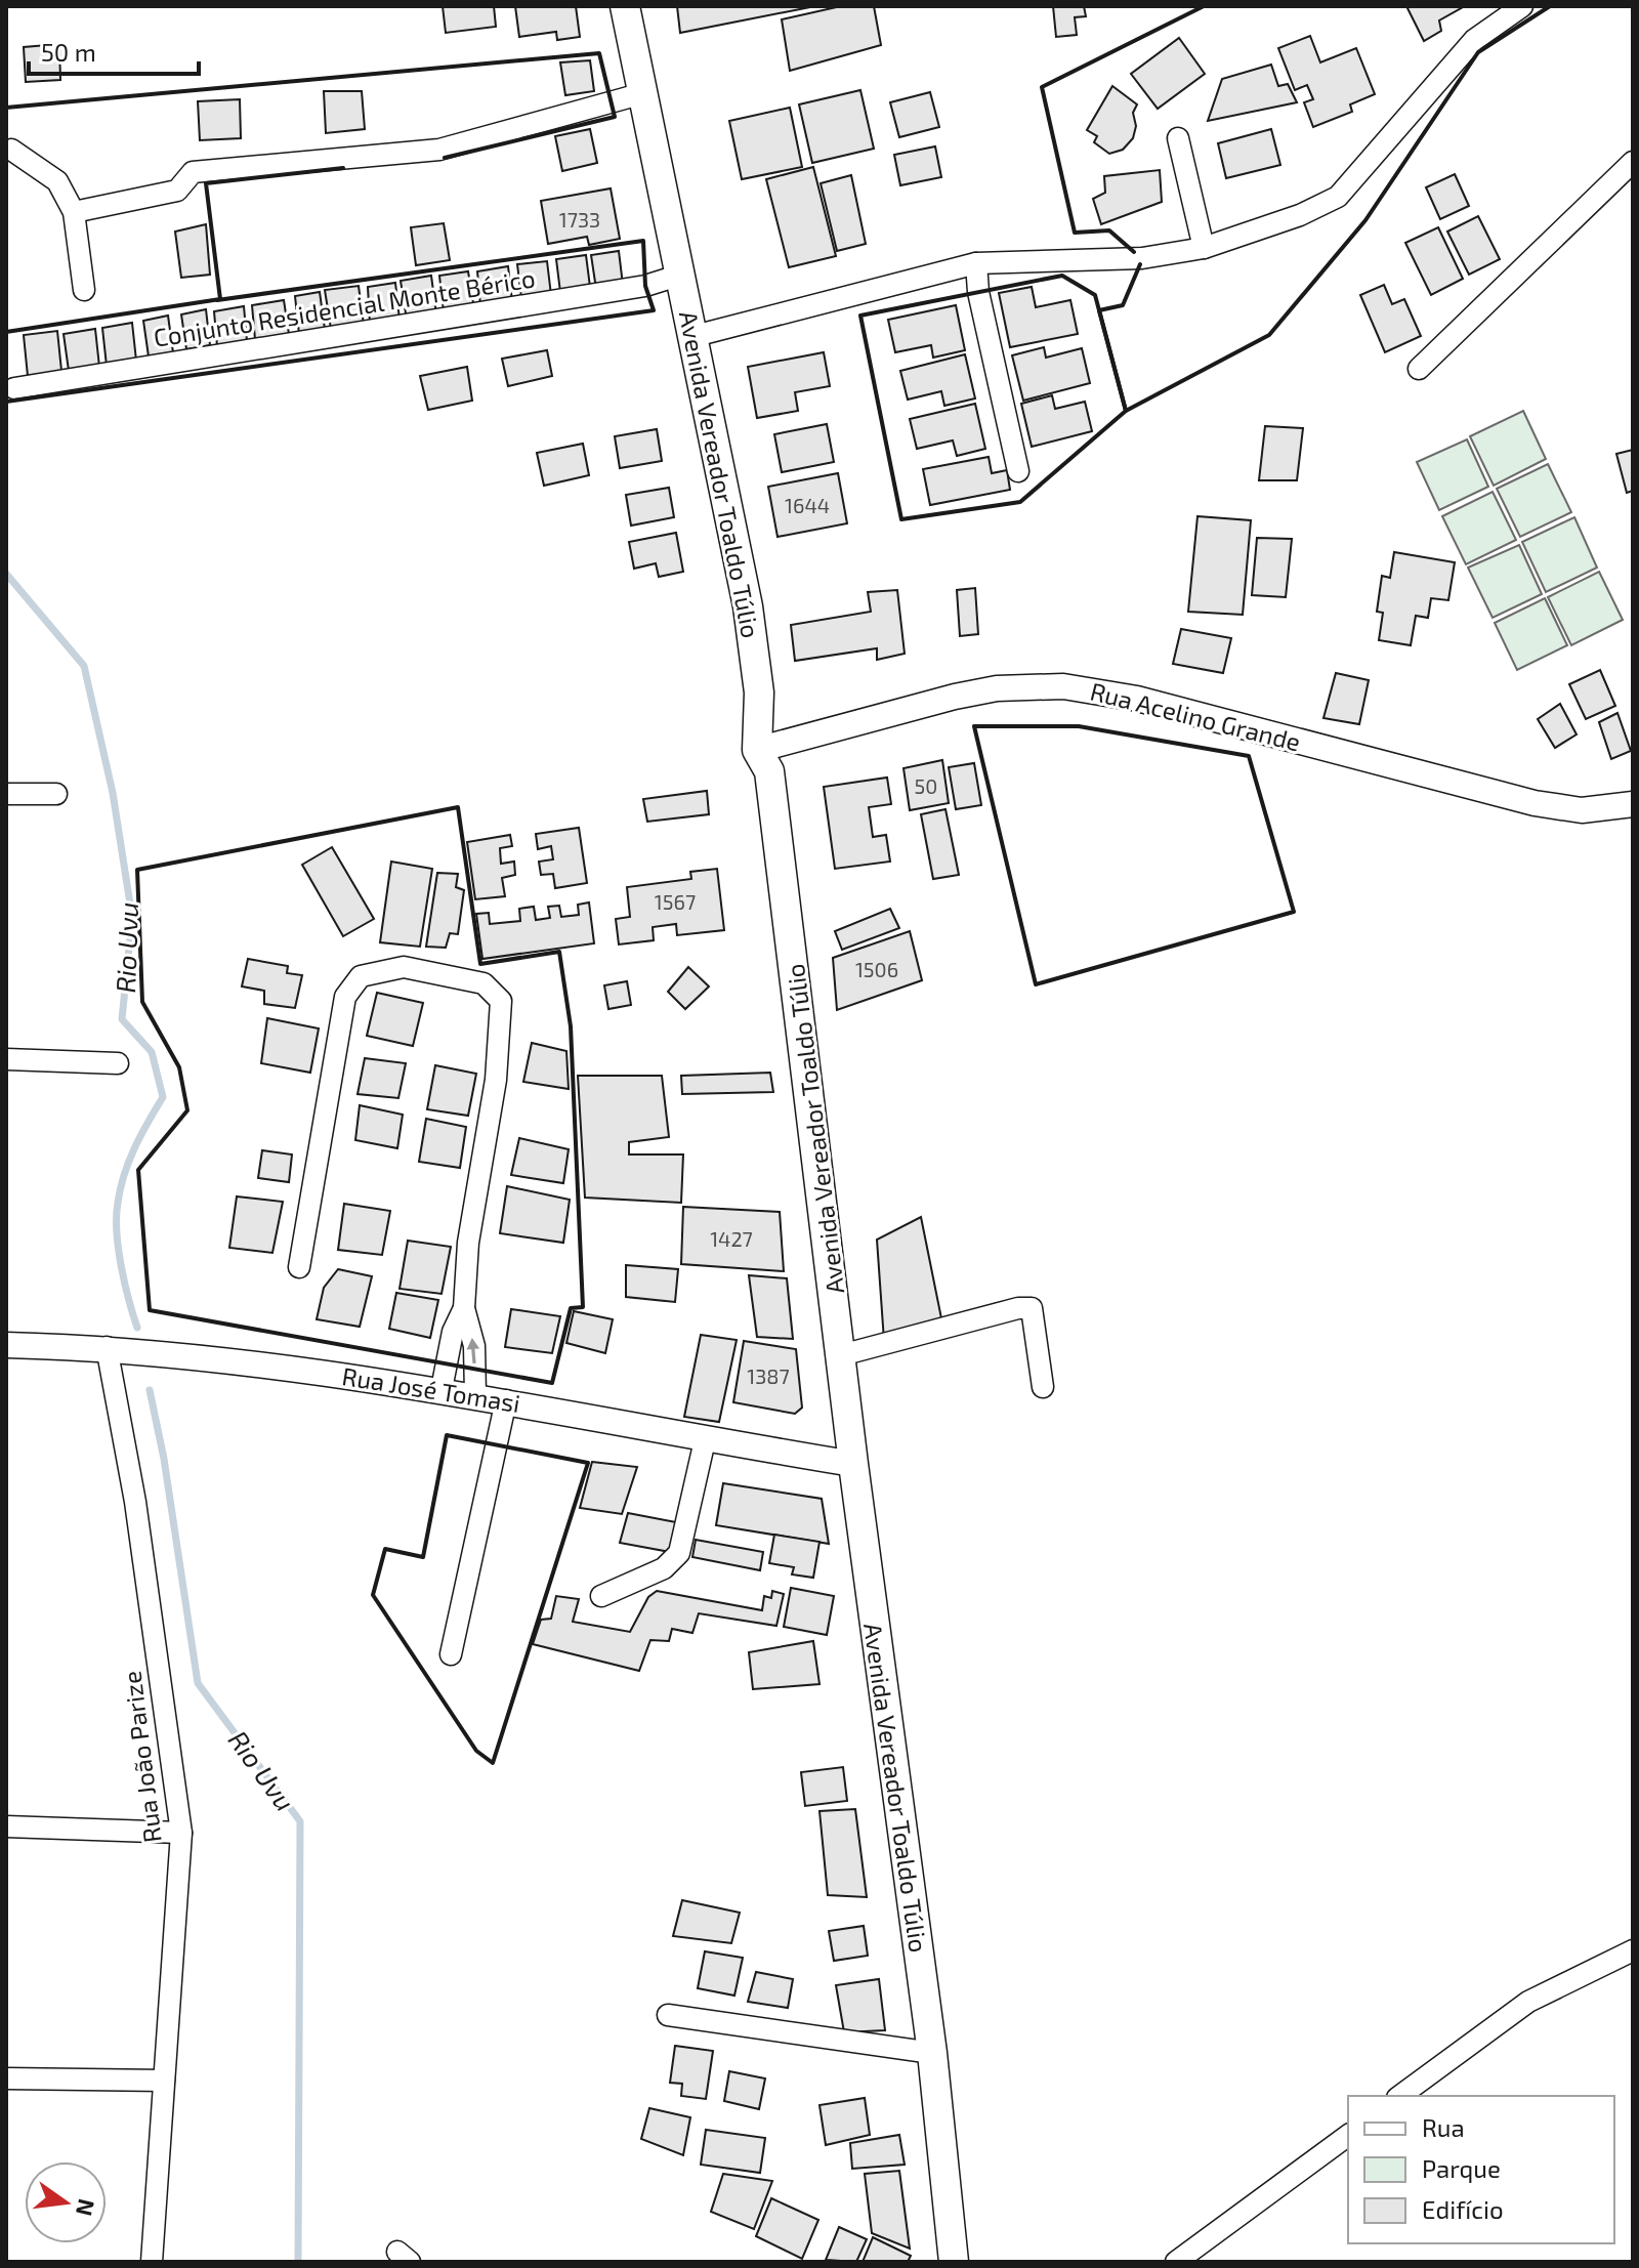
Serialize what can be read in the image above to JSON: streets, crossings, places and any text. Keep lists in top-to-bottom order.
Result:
{
  "streets": {
    "main road": ["Avenida Vereador Toaldo Túlio"],
    "street": [
      "Conjunto Residencial Monte Bérico",
      "Rua Acelino Grande",
      "Rua José Tomasi",
      "Rua João Parize"
    ]
  },
  "crossings": [
    ["Conjunto Residencial Monte Bérico", "Avenida Vereador Toaldo Túlio"],
    ["Avenida Vereador Toaldo Túlio", "Rua Acelino Grande"],
    ["Avenida Vereador Toaldo Túlio", "Rua José Tomasi"],
    ["Rua José Tomasi", "Rua João Parize"]
  ],
  "water": ["Rio Uvu"],
  "house_numbers": [
    "1733",
    "1644",
    "50",
    "1567",
    "1506",
    "1427",
    "1387"
  ],
  "legend": ["Rua", "Parque", "Edifício"],
  "scale_bar": "50 m",
  "north": "right"
}
